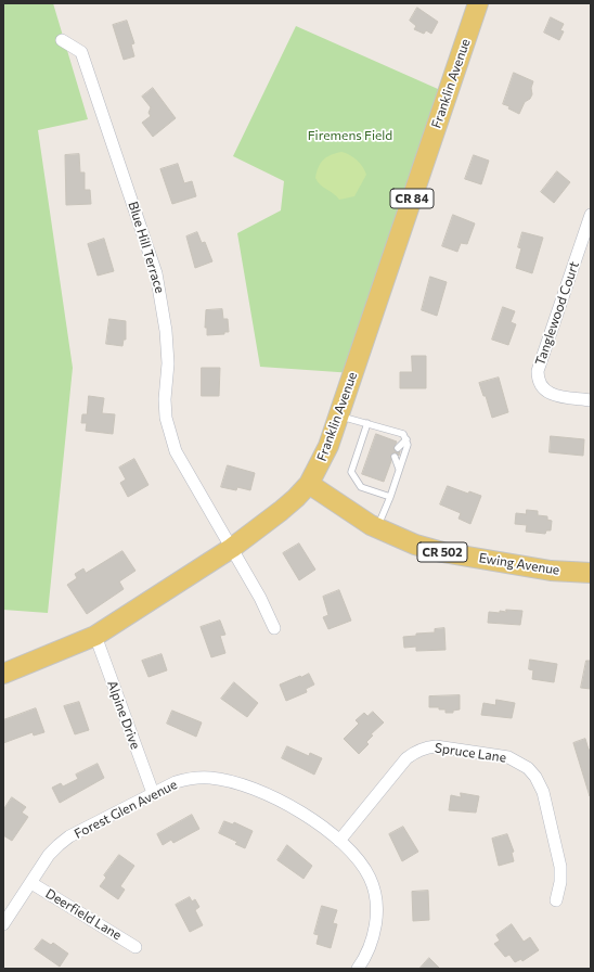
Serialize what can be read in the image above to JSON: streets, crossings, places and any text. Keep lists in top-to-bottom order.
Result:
{
  "streets": {
    "main road": [
      "Franklin Avenue",
      "CR 84",
      "CR 502",
      "Ewing Avenue"
    ],
    "street": [
      "Blue Hill Terrace",
      "Tanglewood Court",
      "Alpine Drive",
      "Spruce Lane",
      "Forest Glen Avenue",
      "Deerfield Lane"
    ]
  },
  "crossings": [
    ["Franklin Avenue", "Blue Hill Terrace"],
    ["Franklin Avenue", "Ewing Avenue"],
    ["Franklin Avenue", "Alpine Drive"],
    ["Alpine Drive", "Forest Glen Avenue"],
    ["Spruce Lane", "Forest Glen Avenue"],
    ["Forest Glen Avenue", "Deerfield Lane"]
  ],
  "parks": ["Firemens Field"]
}
